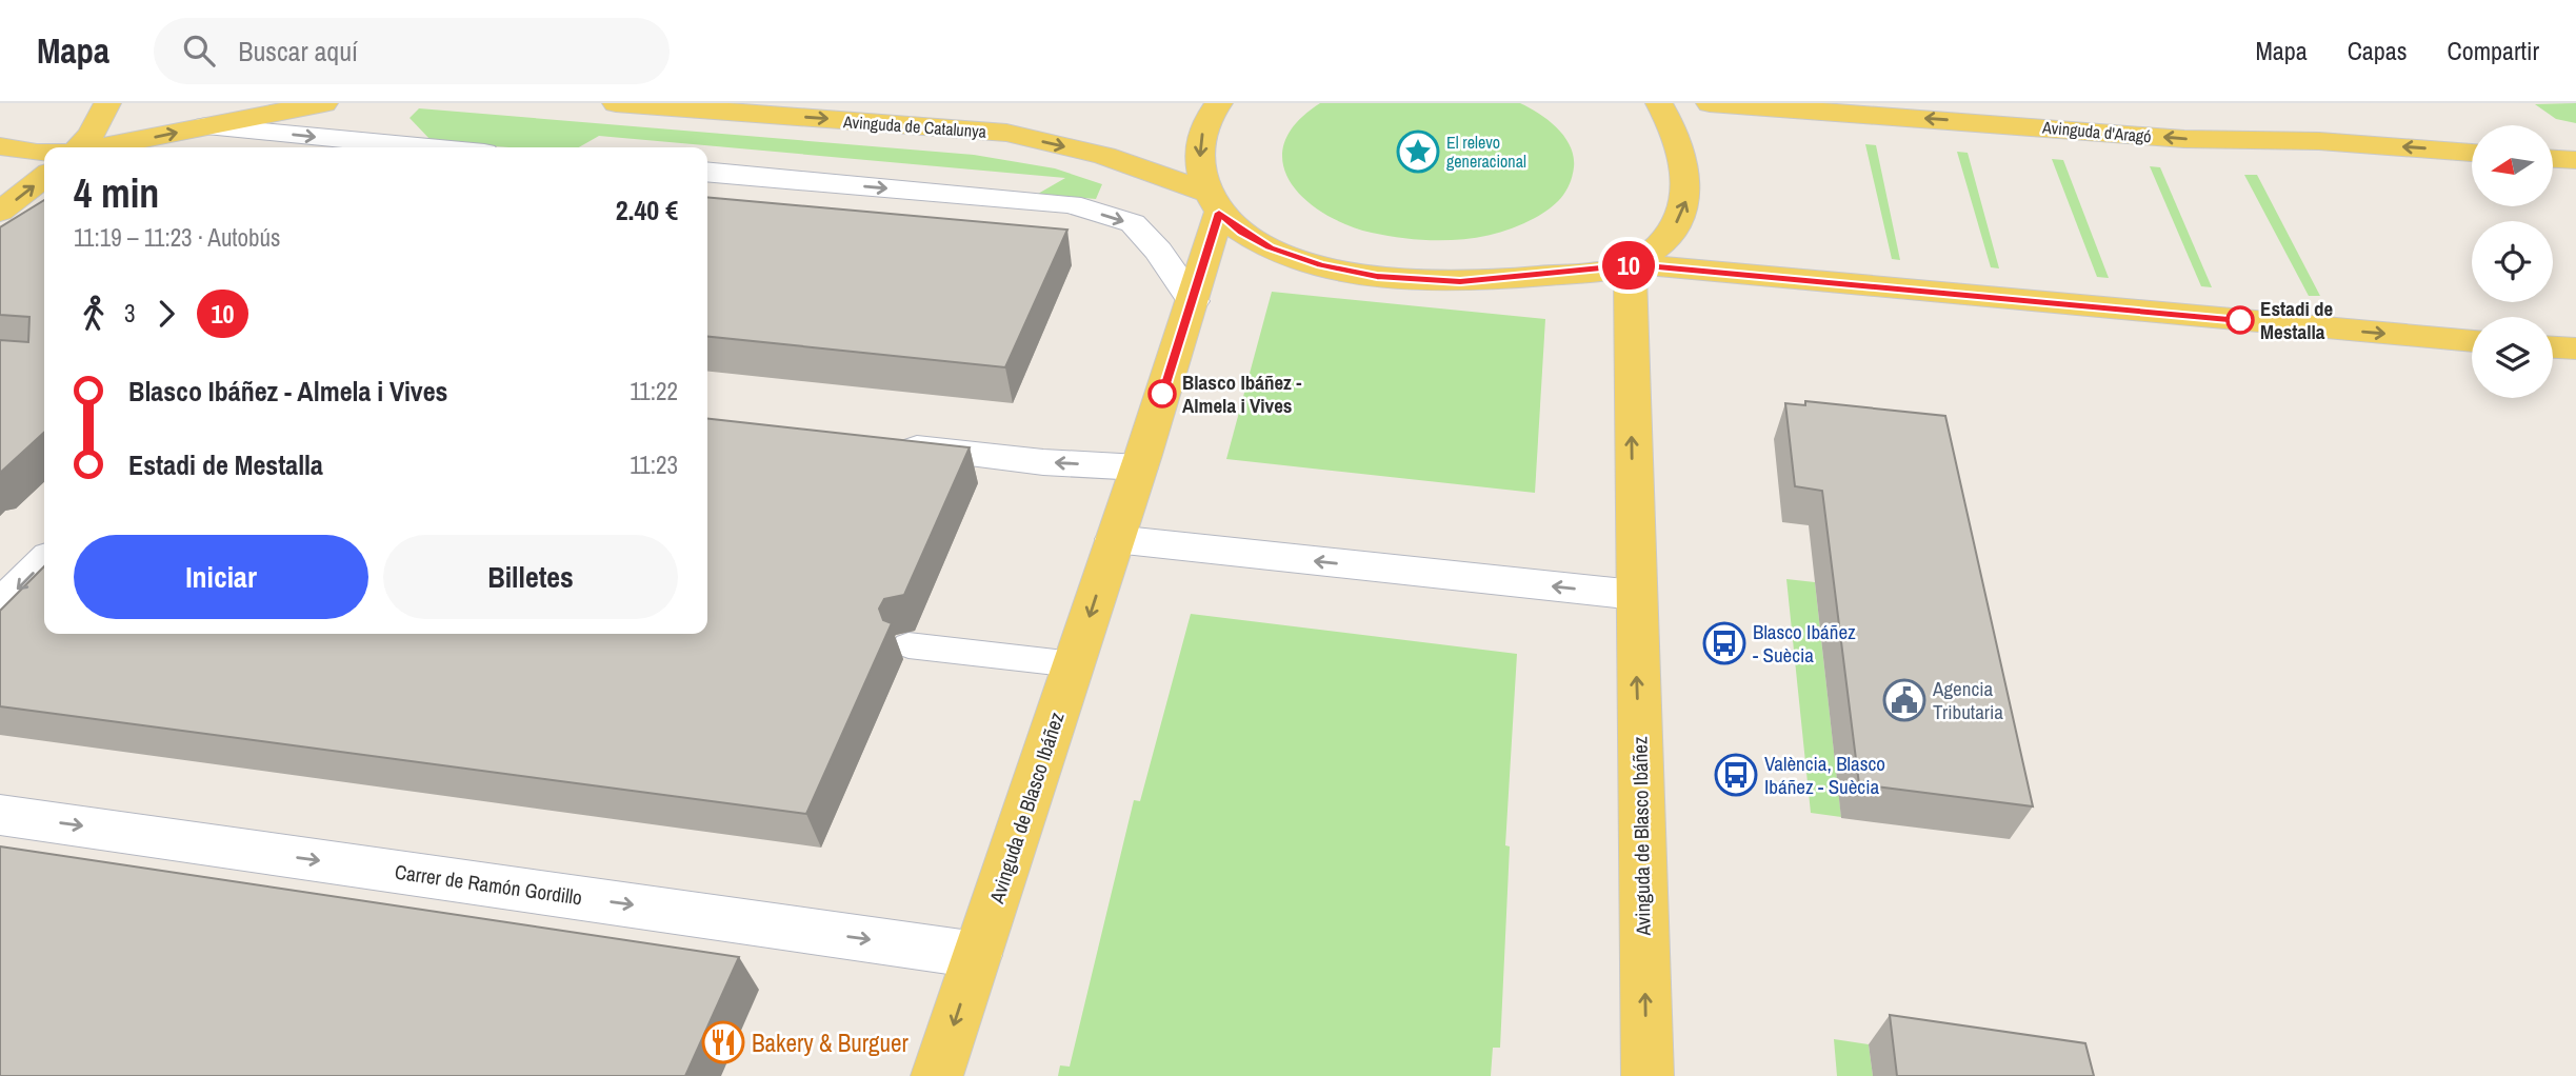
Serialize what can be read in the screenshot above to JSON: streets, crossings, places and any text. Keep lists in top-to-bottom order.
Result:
{
  "streets": {
    "main road": ["Avinguda de Catalunya", "Avinguda d'Aragó", "Avinguda de Blasco Ibáñez"],
    "street": ["Carrer de Ramón Gordillo"]
  },
  "crossings": [
    ["Avinguda de Catalunya", "Avinguda de Blasco Ibáñez"],
    ["Avinguda de Blasco Ibáñez", "Carrer de Ramón Gordillo"]
  ],
  "one_way": ["Avinguda de Catalunya", "Carrer de Ramón Gordillo"],
  "places": {
    "place": ["El relevo generacional"],
    "other": ["Estadi de Mestalla", "Blasco Ibáñez - Almela i Vives"],
    "bus stop": ["Blasco Ibáñez - Suècia", "València, Blasco Ibáñez - Suècia"],
    "public building": ["Agencia Tributaria"],
    "restaurant": ["Bakery & Burguer"]
  },
  "lines": ["bus line 10"],
  "north": "left",
  "page": {
    "header": "Mapa",
    "search": "Buscar aquí",
    "nav": ["Mapa", "Capas", "Compartir"],
    "on_map": "10",
    "heading": ["4 min", "11:19 – 11:23 · Autobús", "2.40 €"],
    "legs": ["3", "10"],
    "list": [
      {
        "name": "Blasco Ibáñez - Almela i Vives",
        "value": "11:22"
      },
      {
        "name": "Estadi de Mestalla",
        "value": "11:23"
      }
    ],
    "buttons": ["Iniciar", "Billetes"]
  }
}
